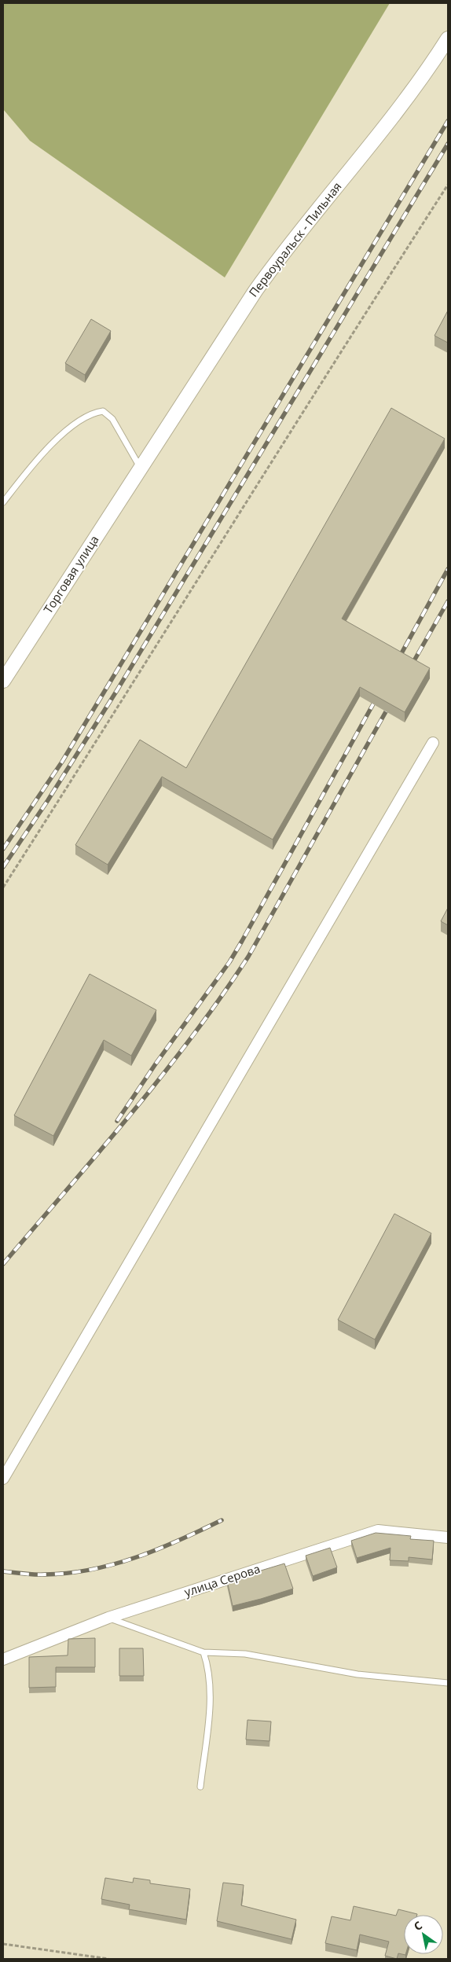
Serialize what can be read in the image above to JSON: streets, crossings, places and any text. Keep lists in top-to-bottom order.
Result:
{
  "streets": {
    "street": ["Первоуральск - Пильная", "Торговая улица", "улица Серова"]
  },
  "crossings": [
    ["Первоуральск - Пильная", "Торговая улица"]
  ],
  "north": "top left"
}
